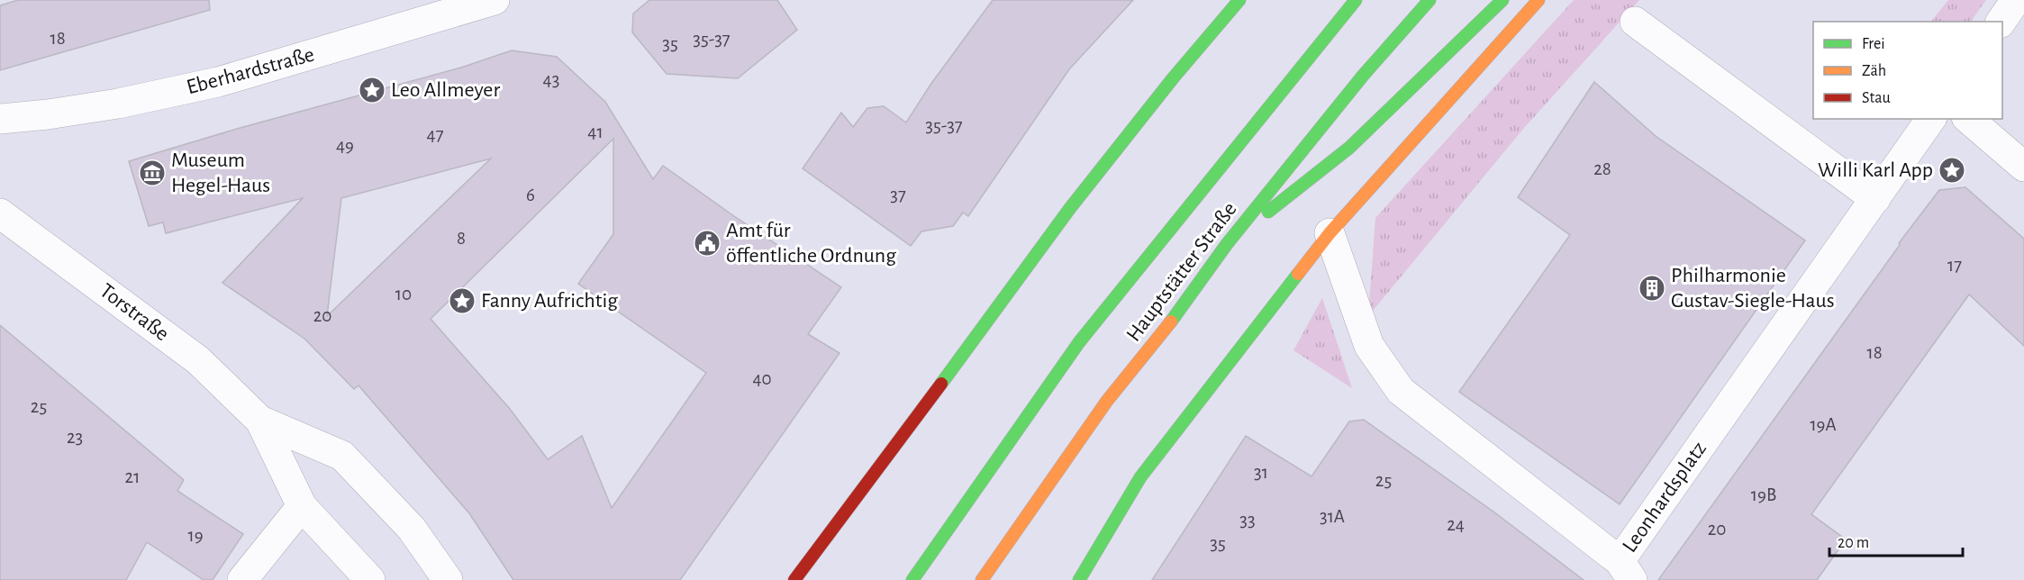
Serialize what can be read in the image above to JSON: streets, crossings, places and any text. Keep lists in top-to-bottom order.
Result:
{
  "streets": {
    "main road": ["Hauptstätter Straße"],
    "street": ["Eberhardstraße", "Torstraße", "Leonhardsplatz"]
  },
  "places": {
    "place": ["Leo Allmeyer", "Willi Karl App", "Fanny Aufrichtig"],
    "museum": ["Museum Hegel-Haus"],
    "public building": ["Amt für öffentliche Ordnung"],
    "building": ["Philharmonie Gustav-Siegle-Haus"]
  },
  "house_numbers": [
    "18",
    "35-37",
    "35",
    "43",
    "35-37",
    "41",
    "47",
    "49",
    "28",
    "6",
    "37",
    "8",
    "17",
    "10",
    "20",
    "18",
    "40",
    "25",
    "19A",
    "23",
    "31",
    "21",
    "25",
    "19B",
    "31A",
    "33",
    "24",
    "20",
    "19",
    "35"
  ],
  "legend": ["Frei", "Zäh", "Stau"],
  "scale_bar": "20 m"
}
